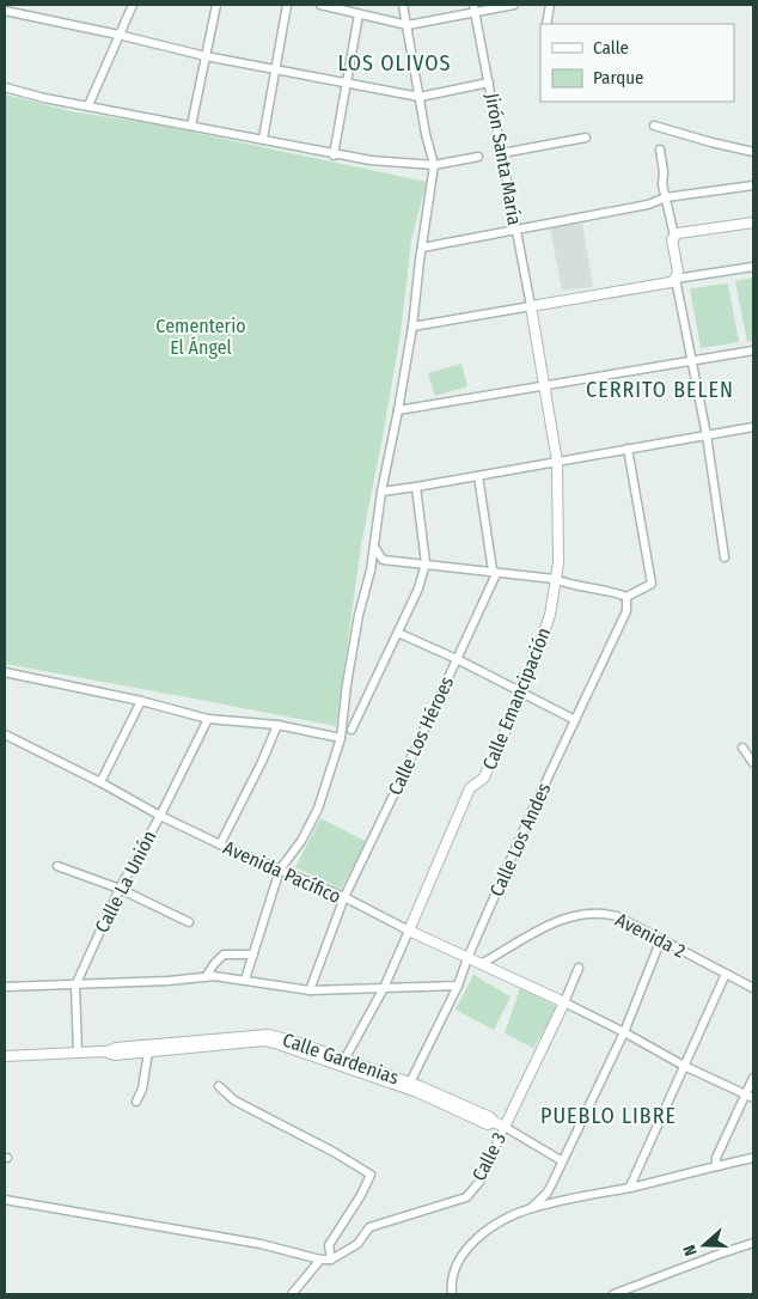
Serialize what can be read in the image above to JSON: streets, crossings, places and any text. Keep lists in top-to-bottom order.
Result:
{
  "streets": {
    "street": [
      "Jirón Santa María",
      "Calle Emancipación",
      "Calle Los Héroes",
      "Calle Los Andes",
      "Avenida Pacífico",
      "Calle La Unión",
      "Avenida 2",
      "Calle Gardenias",
      "Calle 3"
    ]
  },
  "crossings": [
    ["Jirón Santa María", "Calle Emancipación"],
    ["Calle Emancipación", "Avenida Pacífico"],
    ["Calle Emancipación", "Calle Gardenias"],
    ["Calle Los Héroes", "Avenida Pacífico"],
    ["Calle Los Andes", "Avenida Pacífico"],
    ["Calle Los Andes", "Calle Gardenias"],
    ["Avenida Pacífico", "Calle La Unión"],
    ["Avenida Pacífico", "Avenida 2"],
    ["Avenida Pacífico", "Calle 3"],
    ["Calle La Unión", "Calle Gardenias"],
    ["Calle Gardenias", "Calle 3"]
  ],
  "districts": ["LOS OLIVOS", "CERRITO BELEN", "PUEBLO LIBRE"],
  "parks": ["Cementerio El Ángel"],
  "legend": ["Calle", "Parque"],
  "north": "left"
}
